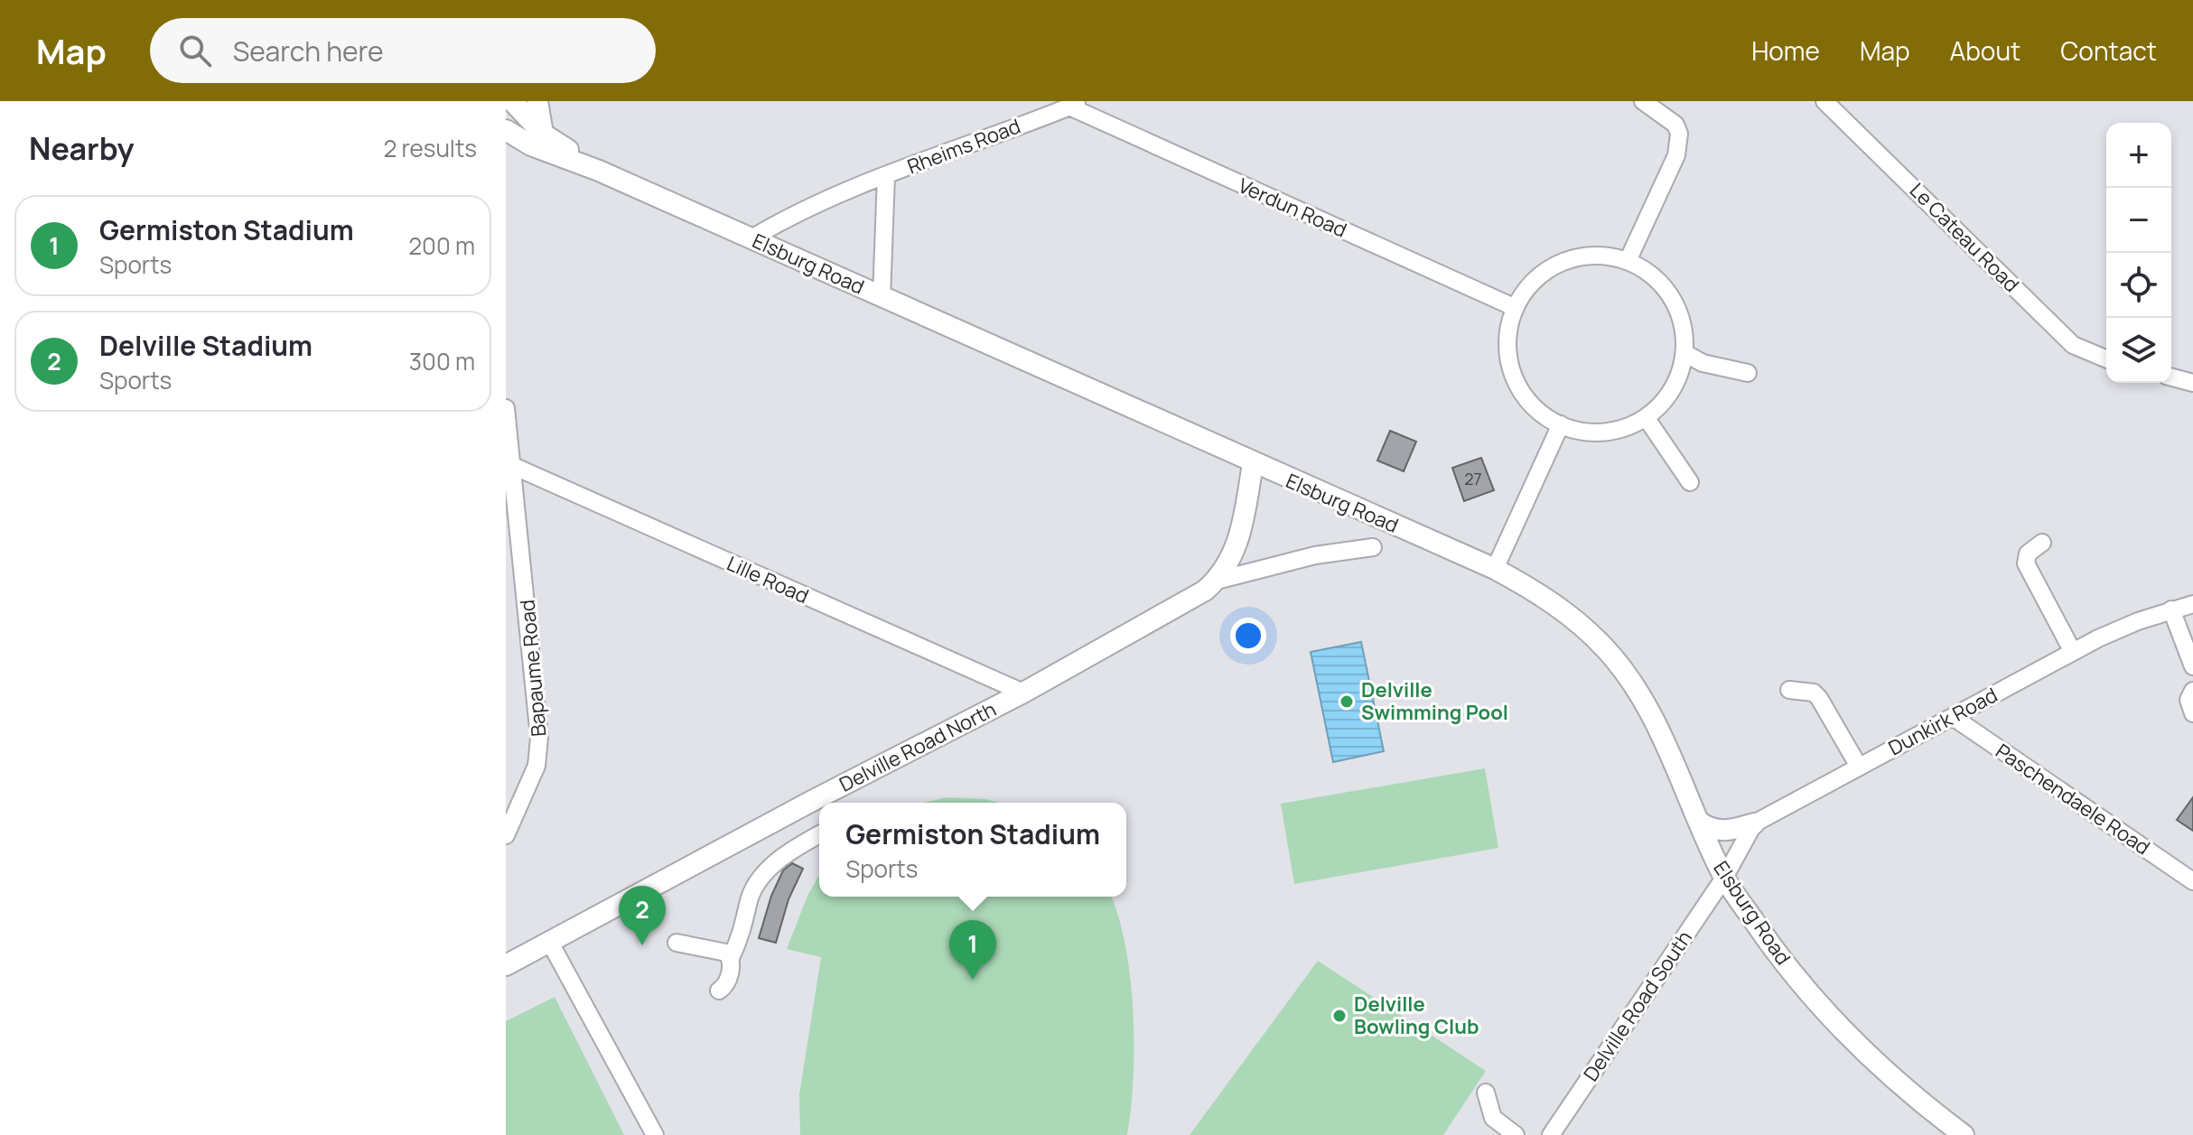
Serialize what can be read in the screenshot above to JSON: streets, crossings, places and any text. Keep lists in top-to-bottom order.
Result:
{
  "streets": {
    "main road": ["Elsburg Road", "Delville Road North"],
    "street": [
      "Rheims Road",
      "Verdun Road",
      "Le Cateau Road",
      "Lille Road",
      "Bapaume Road",
      "Dunkirk Road",
      "Paschendaele Road",
      "Delville Road South"
    ]
  },
  "crossings": [
    ["Rheims Road", "Verdun Road"],
    ["Rheims Road", "Elsburg Road"],
    ["Elsburg Road", "Delville Road North"],
    ["Elsburg Road", "Delville Road South"],
    ["Lille Road", "Bapaume Road"],
    ["Lille Road", "Delville Road North"],
    ["Dunkirk Road", "Paschendaele Road"]
  ],
  "places": ["Delville Swimming Pool", "Delville Bowling Club"],
  "house_numbers": ["27"],
  "page": {
    "header": "Map",
    "search": "Search here",
    "nav": [
      "Home",
      "Map",
      "About",
      "Contact"
    ],
    "heading": ["Nearby", "2 results"],
    "map_buttons": ["+", "−"],
    "list": [
      {
        "mark": "1",
        "name": "Germiston Stadium",
        "note": "Sports",
        "value": "200 m"
      },
      {
        "mark": "2",
        "name": "Delville Stadium",
        "note": "Sports",
        "value": "300 m"
      }
    ],
    "popup": ["Germiston Stadium", "Sports"],
    "pins": ["2", "1"]
  }
}
